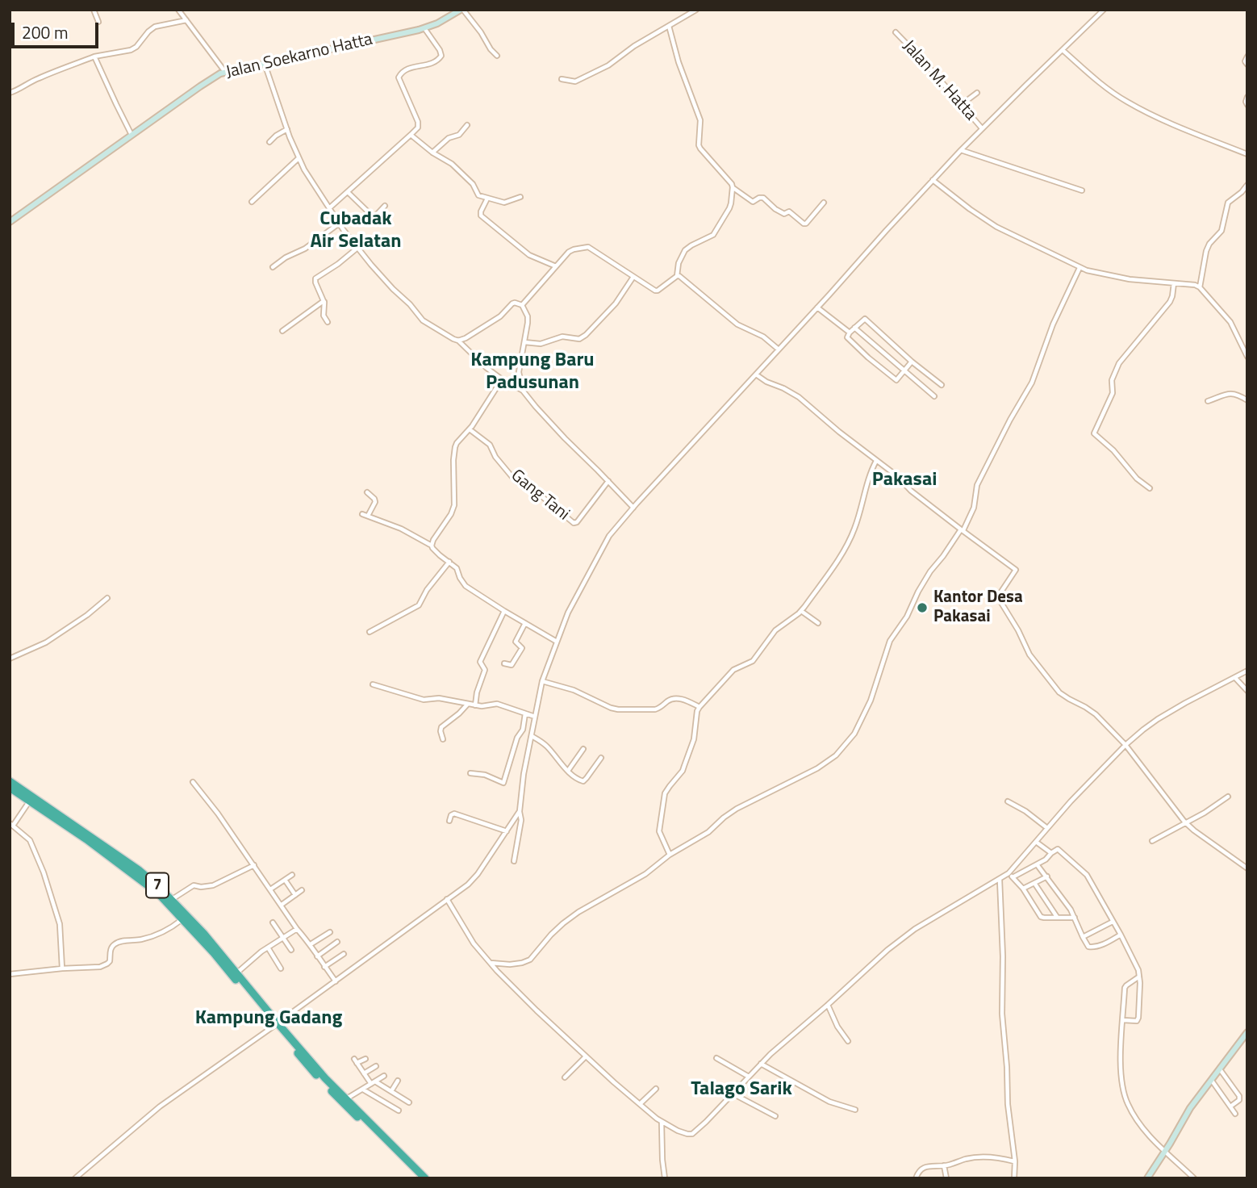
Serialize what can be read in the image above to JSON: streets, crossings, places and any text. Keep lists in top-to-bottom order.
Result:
{
  "streets": {
    "highway": ["7"],
    "street": ["Jalan Soekarno Hatta", "Jalan M. Hatta", "Gang Tani"]
  },
  "districts": [
    "Cubadak Air Selatan",
    "Kampung Baru Padusunan",
    "Pakasai",
    "Kampung Gadang",
    "Talago Sarik"
  ],
  "places": ["Kantor Desa Pakasai"],
  "scale_bar": "200 m"
}
